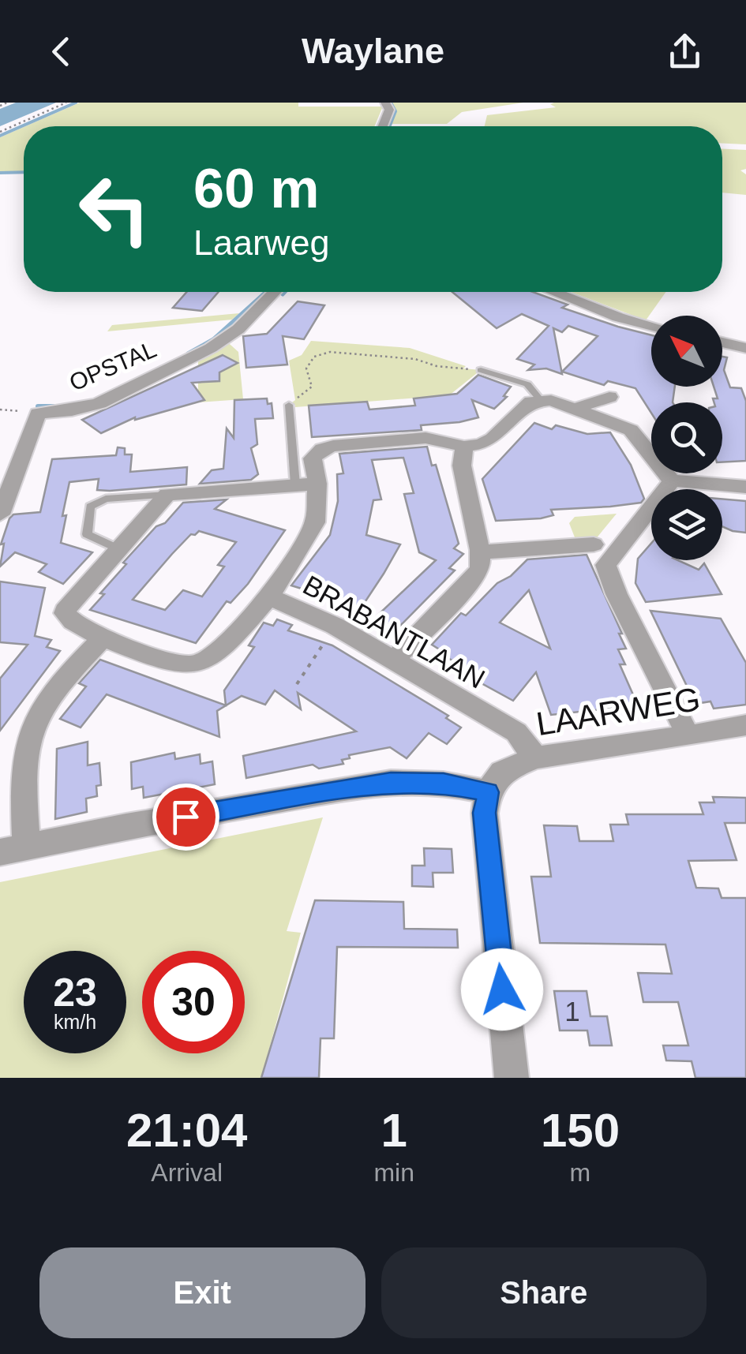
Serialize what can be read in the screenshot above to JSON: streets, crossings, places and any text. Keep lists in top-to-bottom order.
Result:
{
  "streets": {
    "street": ["OPSTAL", "BRABANTLAAN", "LAARWEG"]
  },
  "crossings": [
    ["BRABANTLAAN", "LAARWEG"]
  ],
  "house_numbers": ["1"],
  "north": "top left",
  "page": {
    "header": "Waylane",
    "turn": ["60 m", "Laarweg"],
    "speed": "23 km/h",
    "limit": "30",
    "eta": [
      "21:04",
      "Arrival",
      "1",
      "min",
      "150",
      "m"
    ],
    "buttons": ["Exit", "Share"]
  }
}
